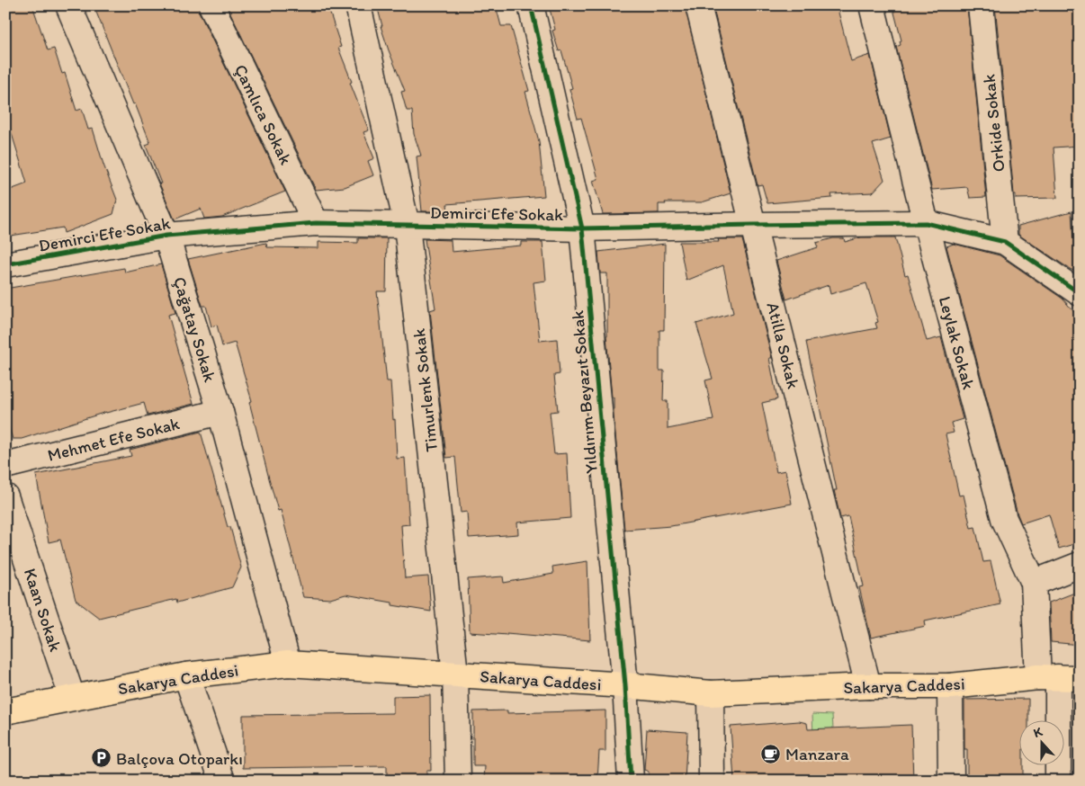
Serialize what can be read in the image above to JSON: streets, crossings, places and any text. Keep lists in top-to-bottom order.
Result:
{
  "streets": {
    "main road": ["Sakarya Caddesi"],
    "street": [
      "Çamlıca Sokak",
      "Orkide Sokak",
      "Demirci Efe Sokak",
      "Çağatay Sokak",
      "Leylak Sokak",
      "Atilla Sokak",
      "Timurlenk Sokak",
      "Yıldırım Beyazıt Sokak",
      "Mehmet Efe Sokak",
      "Kaan Sokak"
    ]
  },
  "crossings": [
    ["Çamlıca Sokak", "Demirci Efe Sokak"],
    ["Orkide Sokak", "Demirci Efe Sokak"],
    ["Demirci Efe Sokak", "Çağatay Sokak"],
    ["Demirci Efe Sokak", "Leylak Sokak"],
    ["Demirci Efe Sokak", "Atilla Sokak"],
    ["Demirci Efe Sokak", "Timurlenk Sokak"],
    ["Demirci Efe Sokak", "Yıldırım Beyazıt Sokak"],
    ["Çağatay Sokak", "Mehmet Efe Sokak"],
    ["Çağatay Sokak", "Sakarya Caddesi"],
    ["Leylak Sokak", "Sakarya Caddesi"],
    ["Atilla Sokak", "Sakarya Caddesi"],
    ["Timurlenk Sokak", "Sakarya Caddesi"],
    ["Yıldırım Beyazıt Sokak", "Sakarya Caddesi"],
    ["Kaan Sokak", "Sakarya Caddesi"]
  ],
  "places": {
    "cafe": ["Manzara"],
    "parking": ["Balçova Otoparkı"]
  },
  "north": "top"
}
